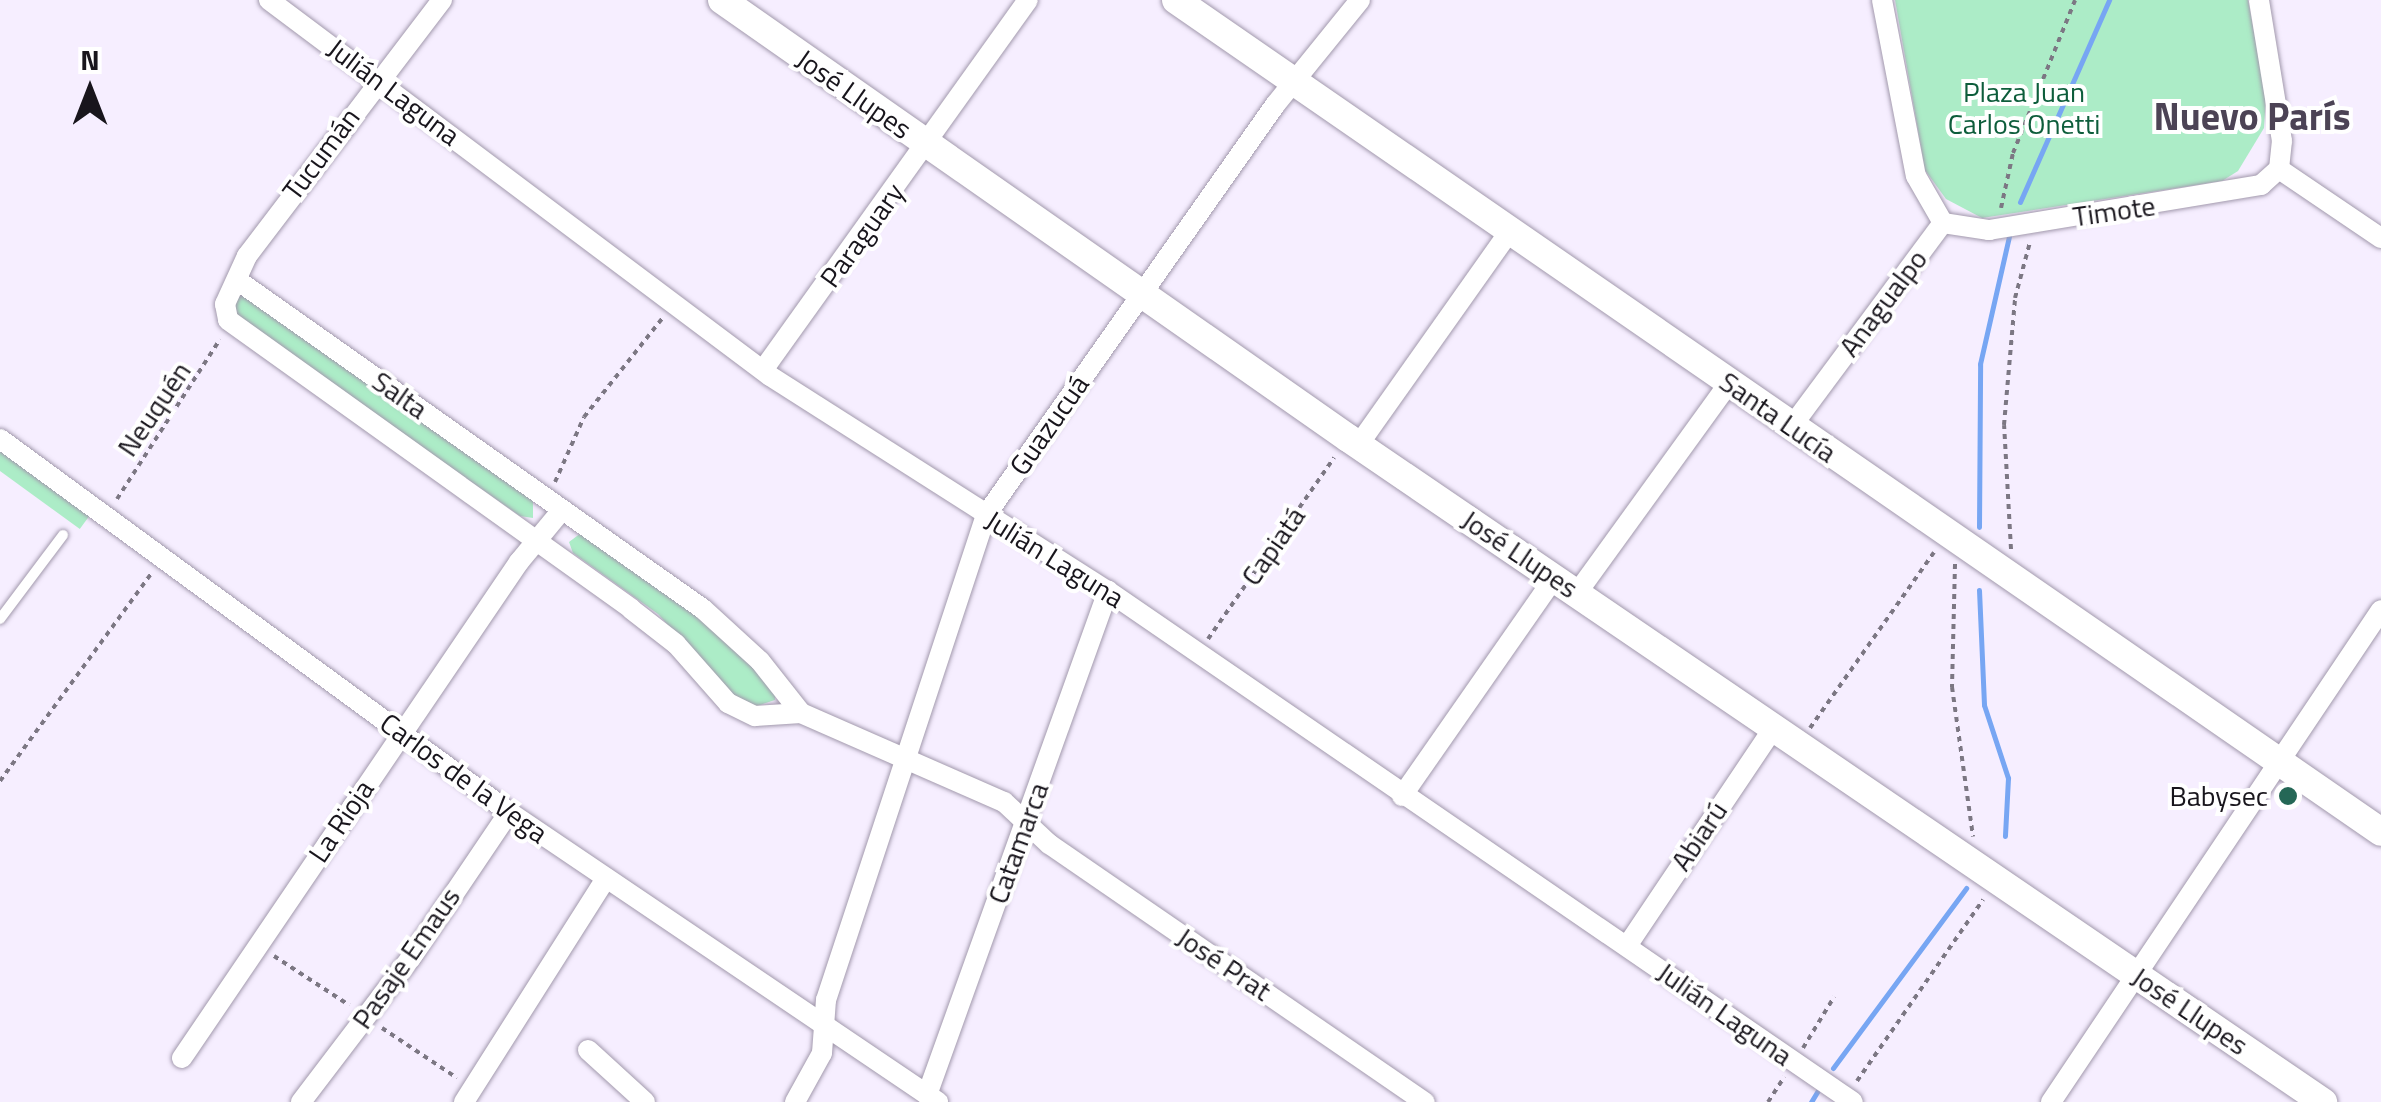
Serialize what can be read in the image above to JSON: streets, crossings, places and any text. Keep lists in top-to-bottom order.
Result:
{
  "streets": {
    "street": [
      "Julián Laguna",
      "José Llupes",
      "Tucumán",
      "Timote",
      "Paraguary",
      "Anagualpo",
      "Salta",
      "Santa Lucía",
      "Guazucuá",
      "Carlos de la Vega",
      "La Rioja",
      "Abiarú",
      "Catamarca",
      "Pasaje Emaus",
      "José Prat"
    ],
    "path": ["Neuquén", "Capiatá"]
  },
  "crossings": [
    ["Julián Laguna", "Tucumán"],
    ["Julián Laguna", "Paraguary"],
    ["Julián Laguna", "Guazucuá"],
    ["Julián Laguna", "Capiatá"],
    ["Julián Laguna", "Abiarú"],
    ["Julián Laguna", "Catamarca"],
    ["José Llupes", "Paraguary"],
    ["José Llupes", "Guazucuá"],
    ["José Llupes", "Capiatá"],
    ["José Llupes", "Abiarú"],
    ["Tucumán", "Salta"],
    ["Tucumán", "Neuquén"],
    ["Timote", "Anagualpo"],
    ["Anagualpo", "Santa Lucía"],
    ["Salta", "Neuquén"],
    ["Salta", "Guazucuá"],
    ["Salta", "La Rioja"],
    ["Salta", "Catamarca"],
    ["Salta", "José Prat"],
    ["Neuquén", "Carlos de la Vega"],
    ["Santa Lucía", "Guazucuá"],
    ["Guazucuá", "Carlos de la Vega"],
    ["Carlos de la Vega", "La Rioja"],
    ["Carlos de la Vega", "Catamarca"],
    ["Carlos de la Vega", "Pasaje Emaus"],
    ["Catamarca", "José Prat"]
  ],
  "districts": ["Nuevo París"],
  "parks": ["Plaza Juan Carlos Onetti"],
  "places": ["Babysec"],
  "north": "top"
}
